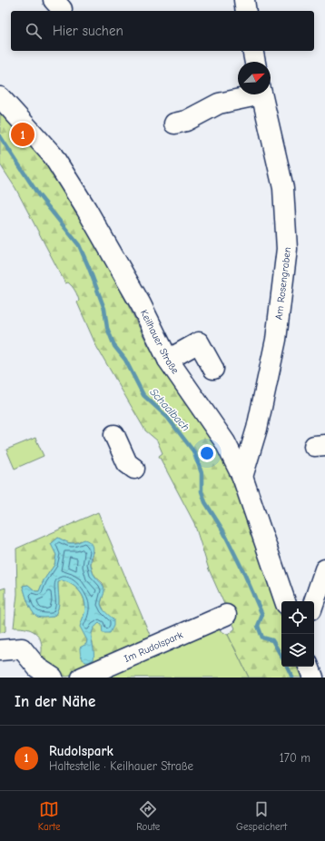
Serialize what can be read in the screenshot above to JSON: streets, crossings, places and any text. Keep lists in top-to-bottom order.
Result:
{
  "streets": {
    "street": ["Am Rosengraben", "Keilhauer Straße", "Im Rudolspark"]
  },
  "crossings": [
    ["Am Rosengraben", "Keilhauer Straße"]
  ],
  "water": ["Schaalbach"],
  "north": "top right",
  "page": {
    "search": "Hier suchen",
    "pins": "1",
    "heading": "In der Nähe",
    "list": [
      {
        "mark": "1",
        "name": "Rudolspark",
        "note": "Haltestelle · Keilhauer Straße",
        "value": "170 m"
      }
    ],
    "nav": ["Karte", "Route", "Gespeichert"]
  }
}
